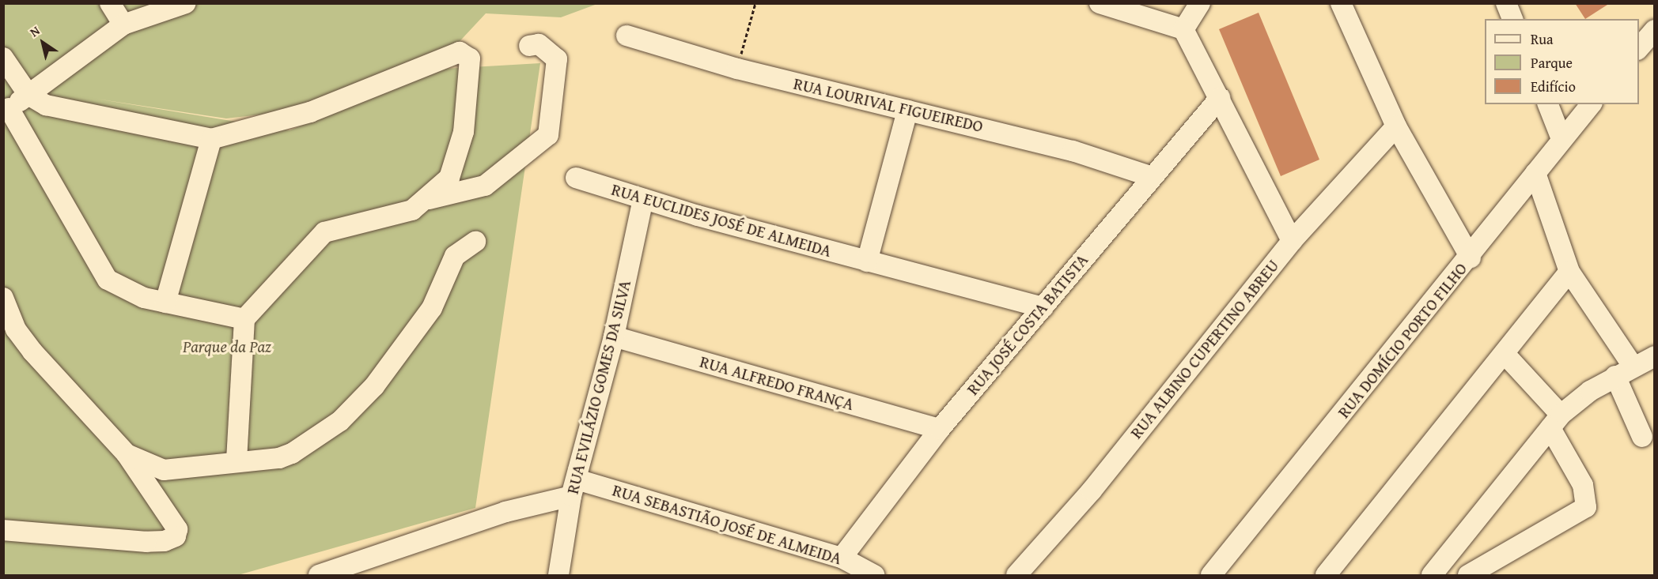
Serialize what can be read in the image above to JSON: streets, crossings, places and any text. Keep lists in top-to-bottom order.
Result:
{
  "streets": {
    "street": [
      "RUA LOURIVAL FIGUEIREDO",
      "RUA EUCLIDES JOSÉ DE ALMEIDA",
      "RUA JOSÉ COSTA BATISTA",
      "RUA DOMÍCIO PORTO FILHO",
      "RUA ALBINO CUPERTINO ABREU",
      "RUA ALFREDO FRANÇA",
      "RUA EVILÁZIO GOMES DA SILVA",
      "RUA SEBASTIÃO JOSÉ DE ALMEIDA"
    ]
  },
  "crossings": [
    ["RUA LOURIVAL FIGUEIREDO", "RUA JOSÉ COSTA BATISTA"],
    ["RUA EUCLIDES JOSÉ DE ALMEIDA", "RUA JOSÉ COSTA BATISTA"],
    ["RUA EUCLIDES JOSÉ DE ALMEIDA", "RUA EVILÁZIO GOMES DA SILVA"],
    ["RUA JOSÉ COSTA BATISTA", "RUA ALFREDO FRANÇA"],
    ["RUA JOSÉ COSTA BATISTA", "RUA SEBASTIÃO JOSÉ DE ALMEIDA"],
    ["RUA ALFREDO FRANÇA", "RUA EVILÁZIO GOMES DA SILVA"],
    ["RUA EVILÁZIO GOMES DA SILVA", "RUA SEBASTIÃO JOSÉ DE ALMEIDA"]
  ],
  "parks": ["Parque da Paz"],
  "legend": ["Rua", "Parque", "Edifício"],
  "north": "top left"
}
